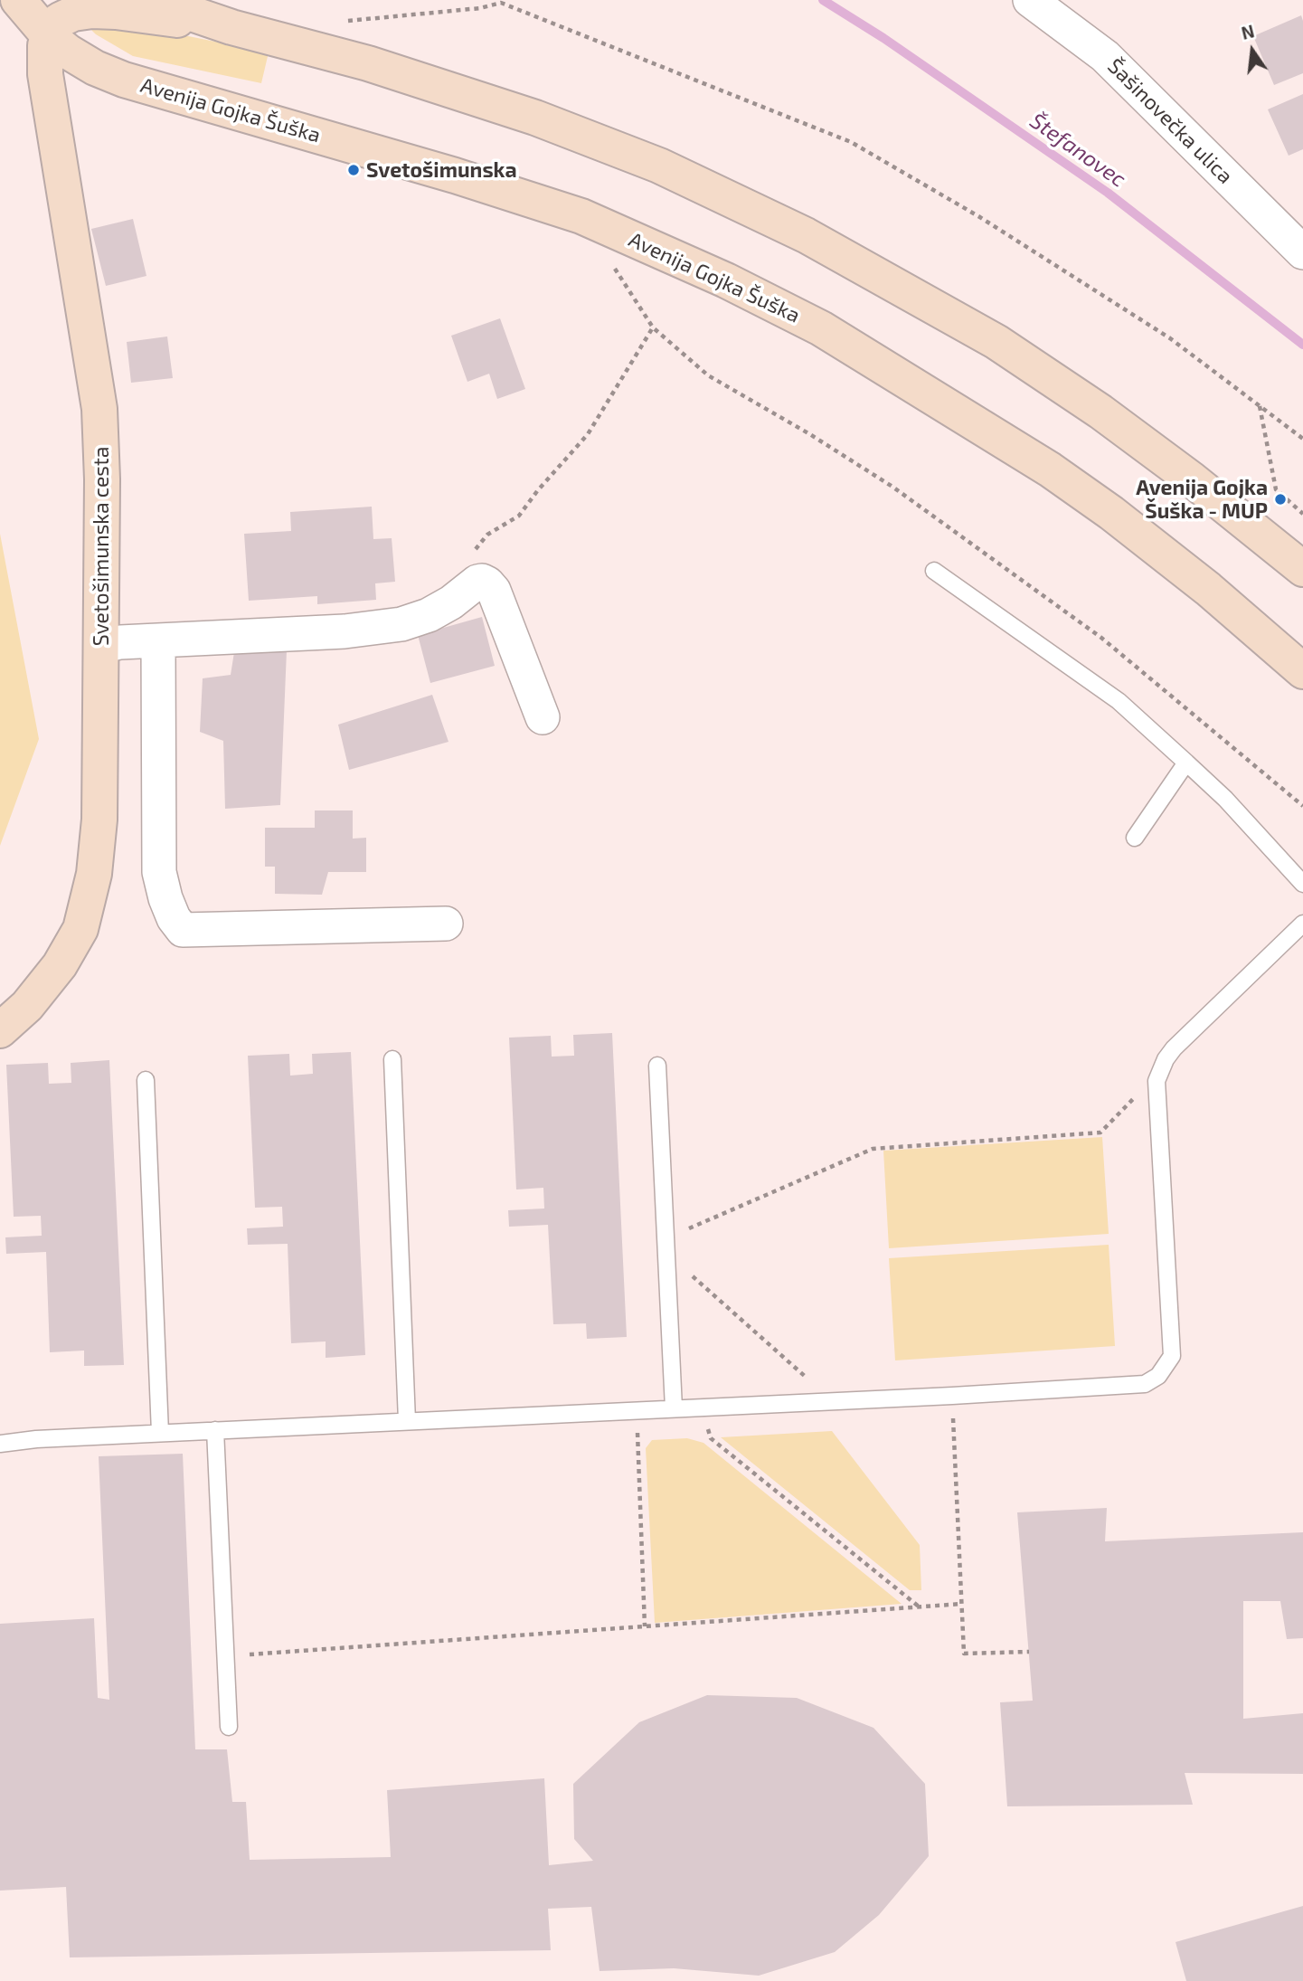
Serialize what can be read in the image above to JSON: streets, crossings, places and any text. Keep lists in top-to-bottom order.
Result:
{
  "streets": {
    "main road": ["Avenija Gojka Šuška", "Svetošimunska cesta"],
    "street": ["Šašinovečka ulica"]
  },
  "crossings": [
    ["Avenija Gojka Šuška", "Svetošimunska cesta"]
  ],
  "water": ["Štefanovec"],
  "places": ["Svetošimunska", "Avenija Gojka Šuška - MUP"],
  "north": "top"
}
